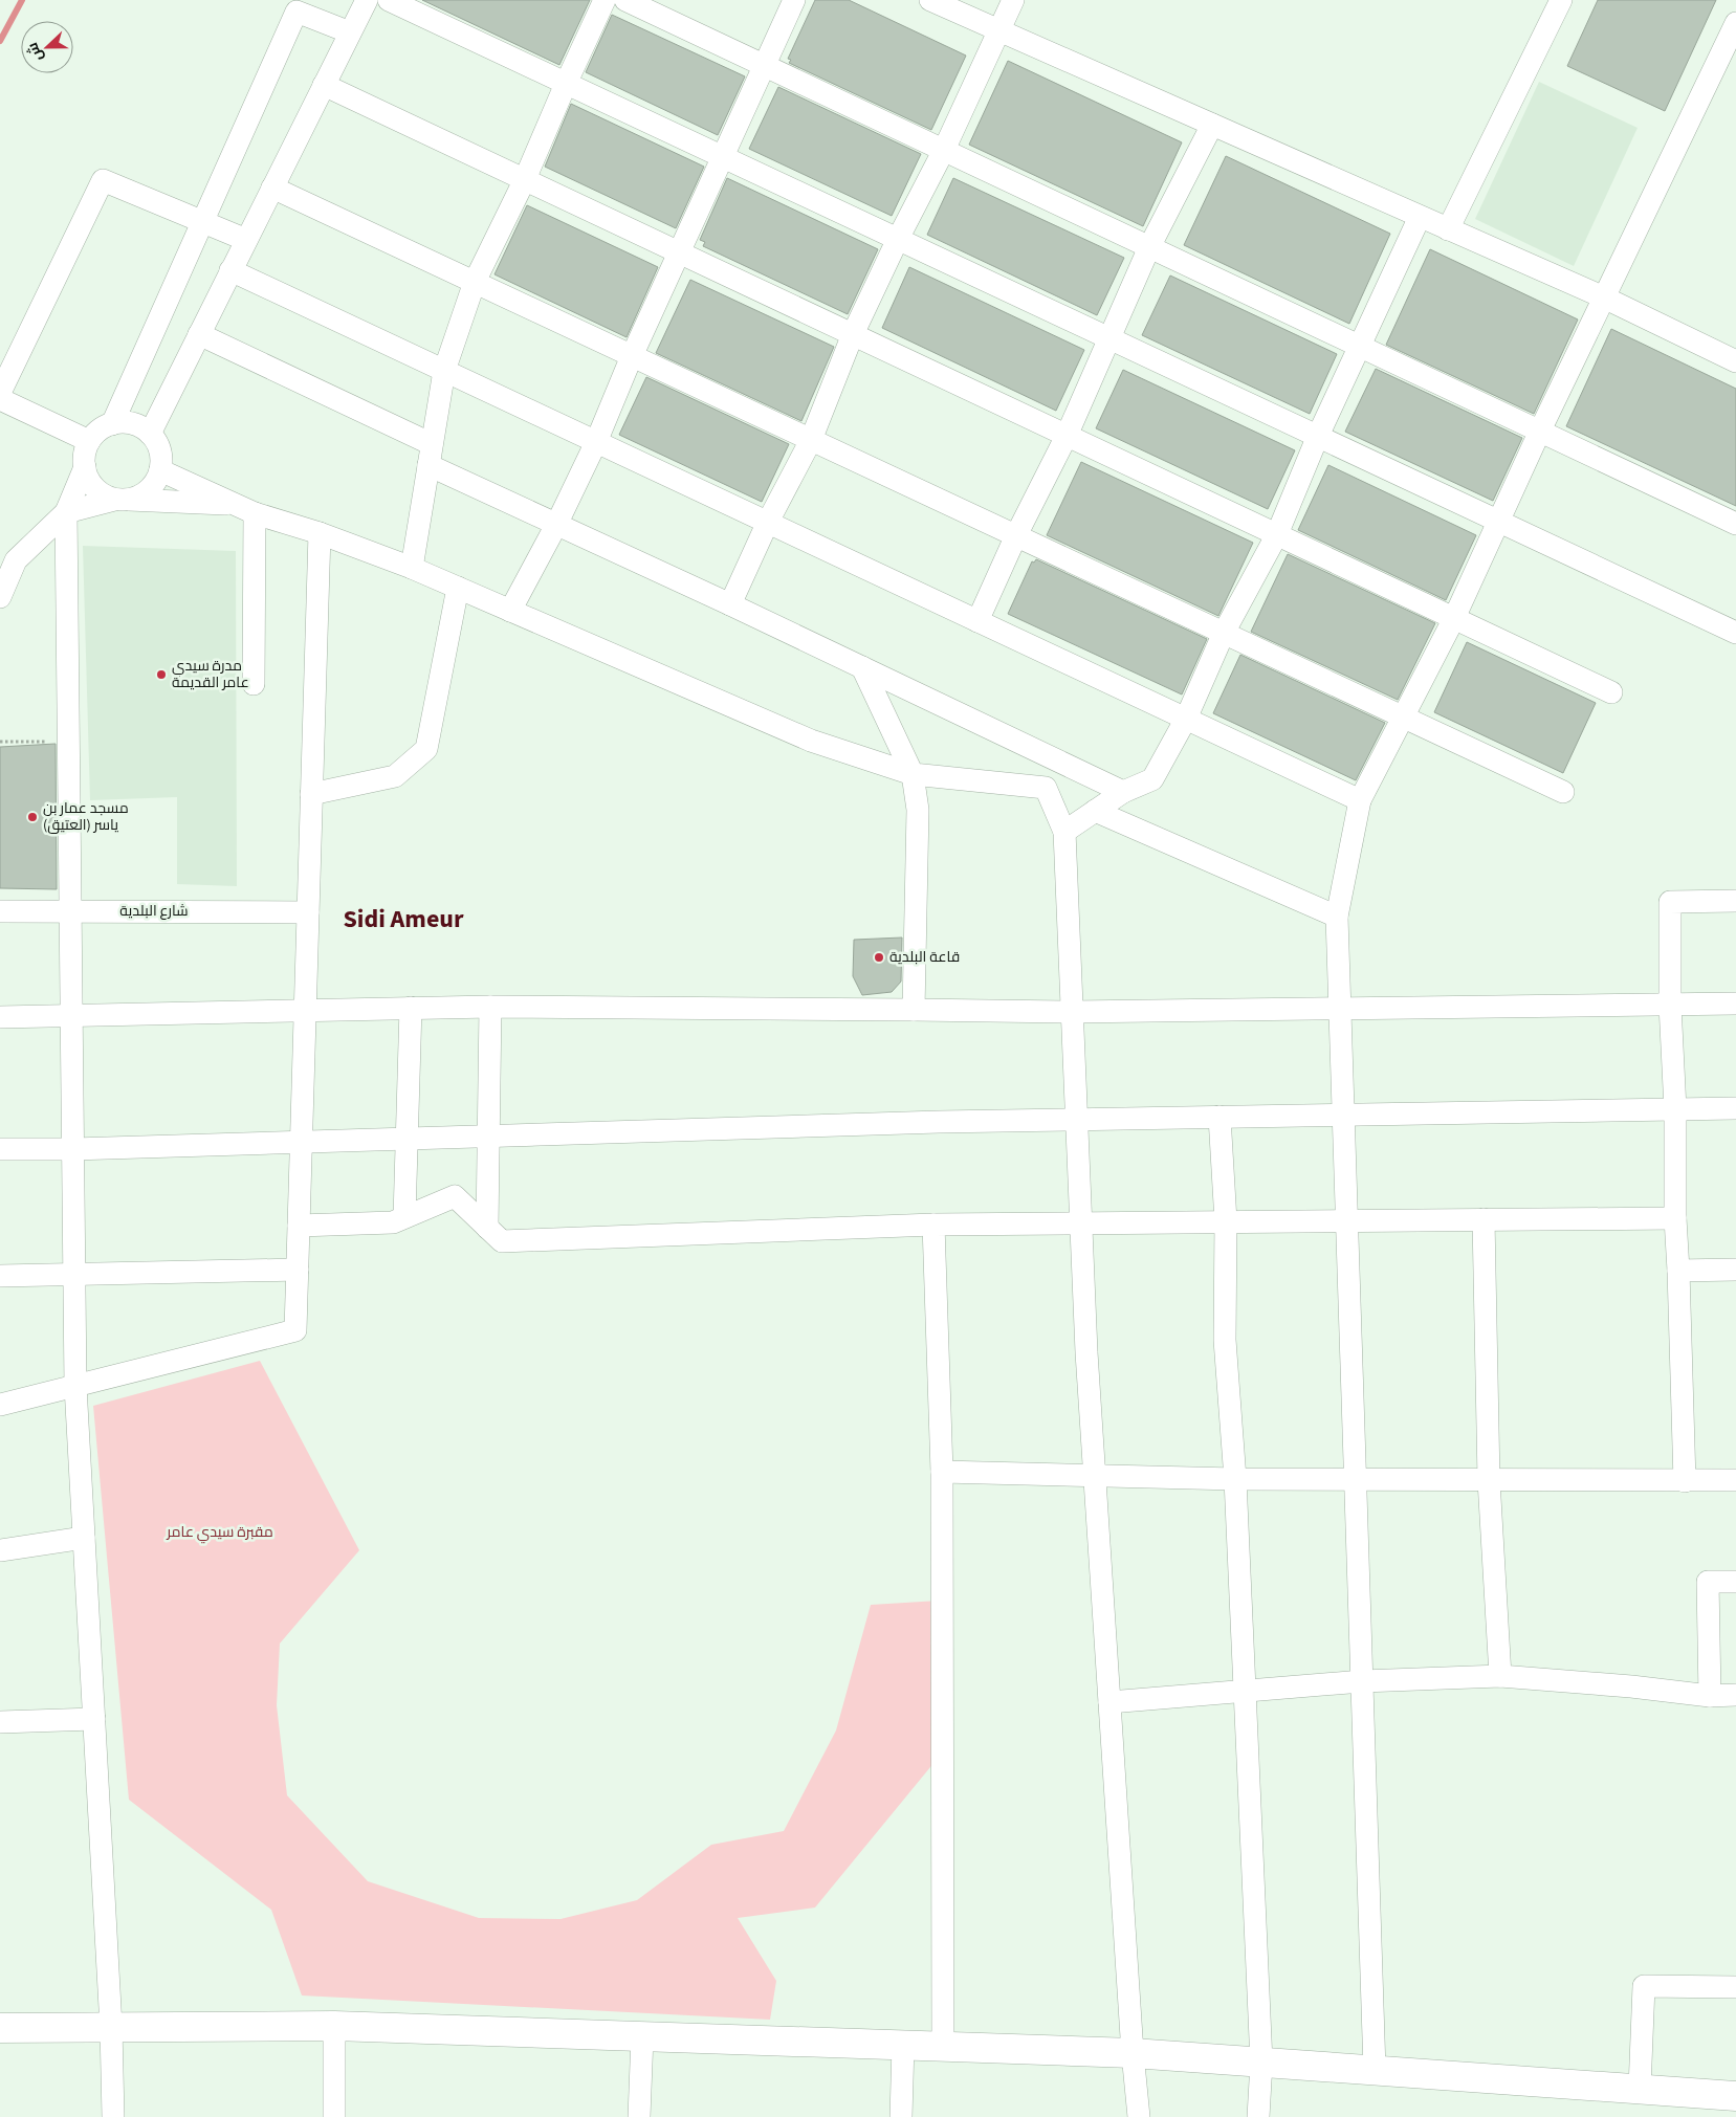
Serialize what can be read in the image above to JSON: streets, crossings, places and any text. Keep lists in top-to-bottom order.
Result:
{
  "streets": {
    "street": ["شارع البلدية"]
  },
  "districts": ["Sidi Ameur"],
  "parks": ["مقبرة سيدي عامر"],
  "places": ["مدرة سيدي عامر القديمة", "مسجد عمار بن ياسر (العتيق)", "قاعة البلدية"],
  "north": "left"
}
